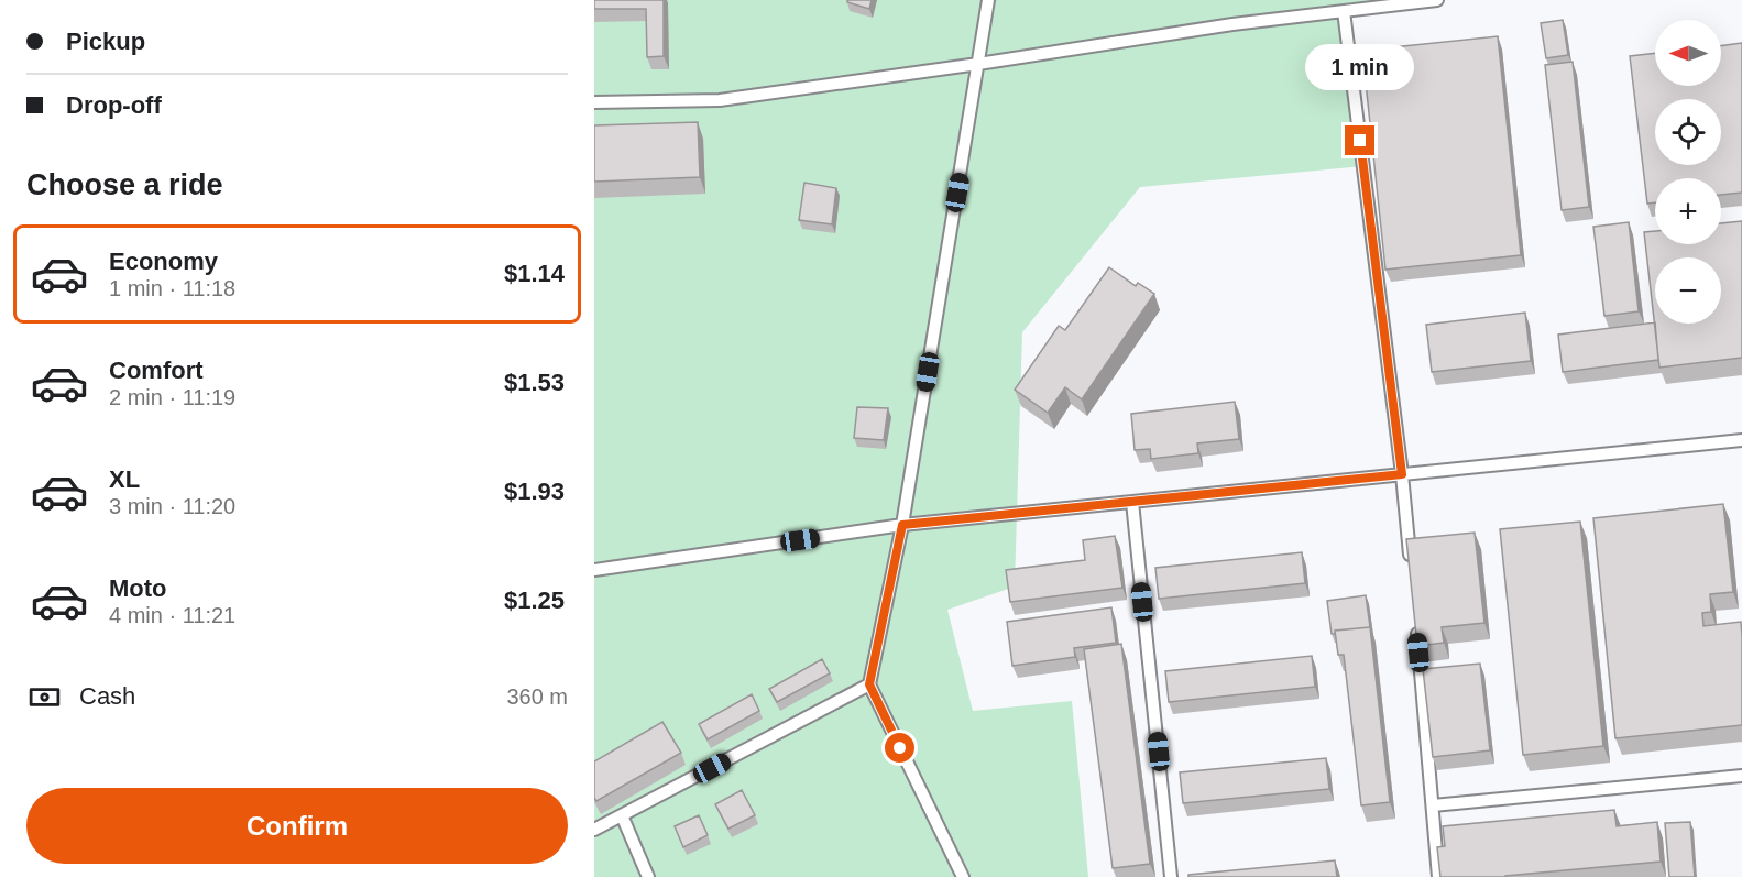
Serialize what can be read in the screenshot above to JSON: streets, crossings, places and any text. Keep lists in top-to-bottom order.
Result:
{
  "north": "left",
  "page": {
    "banner": ["Pickup", "Drop-off"],
    "map_buttons": ["+", "−"],
    "bubble": "1 min",
    "heading": "Choose a ride",
    "list": [
      {
        "name": "Economy",
        "note": "1 min · 11:18",
        "value": "$1.14"
      },
      {
        "name": "Comfort",
        "note": "2 min · 11:19",
        "value": "$1.53"
      },
      {
        "name": "XL",
        "note": "3 min · 11:20",
        "value": "$1.93"
      },
      {
        "name": "Moto",
        "note": "4 min · 11:21",
        "value": "$1.25"
      }
    ],
    "pay": ["Cash", "360 m"],
    "buttons": "Confirm"
  }
}
